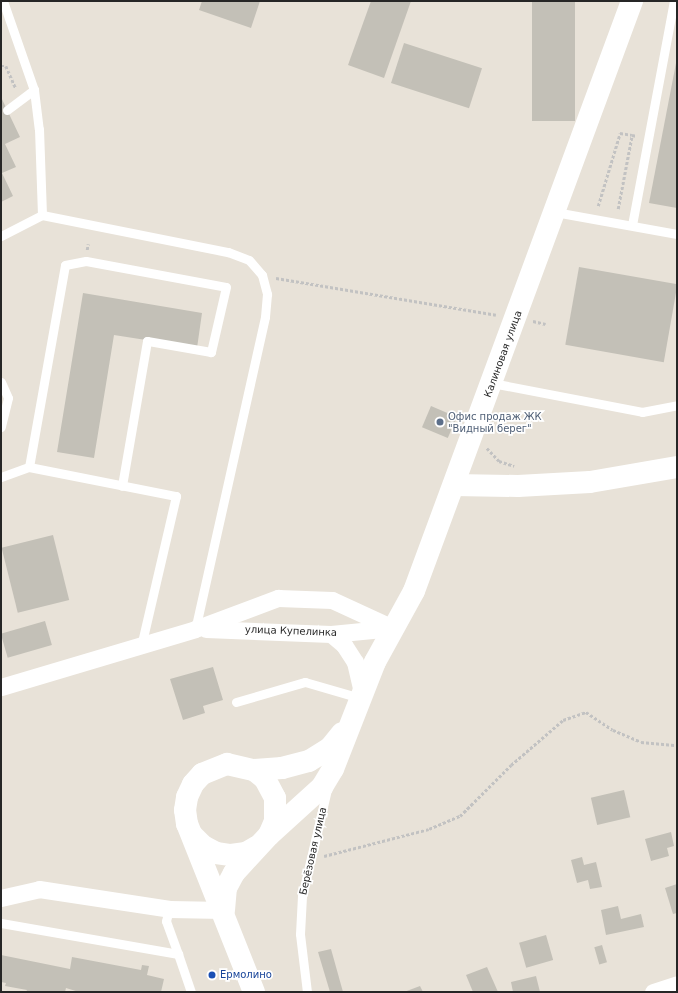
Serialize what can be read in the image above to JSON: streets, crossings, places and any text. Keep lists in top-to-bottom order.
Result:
{
  "streets": {
    "street": ["Калиновая улица", "улица Купелинка"],
    "lane": ["Берёзовая улица"]
  },
  "crossings": [
    ["Калиновая улица", "улица Купелинка"]
  ],
  "places": ["Офис продаж ЖК \"Видный берег\"", "Ермолино"]
}
